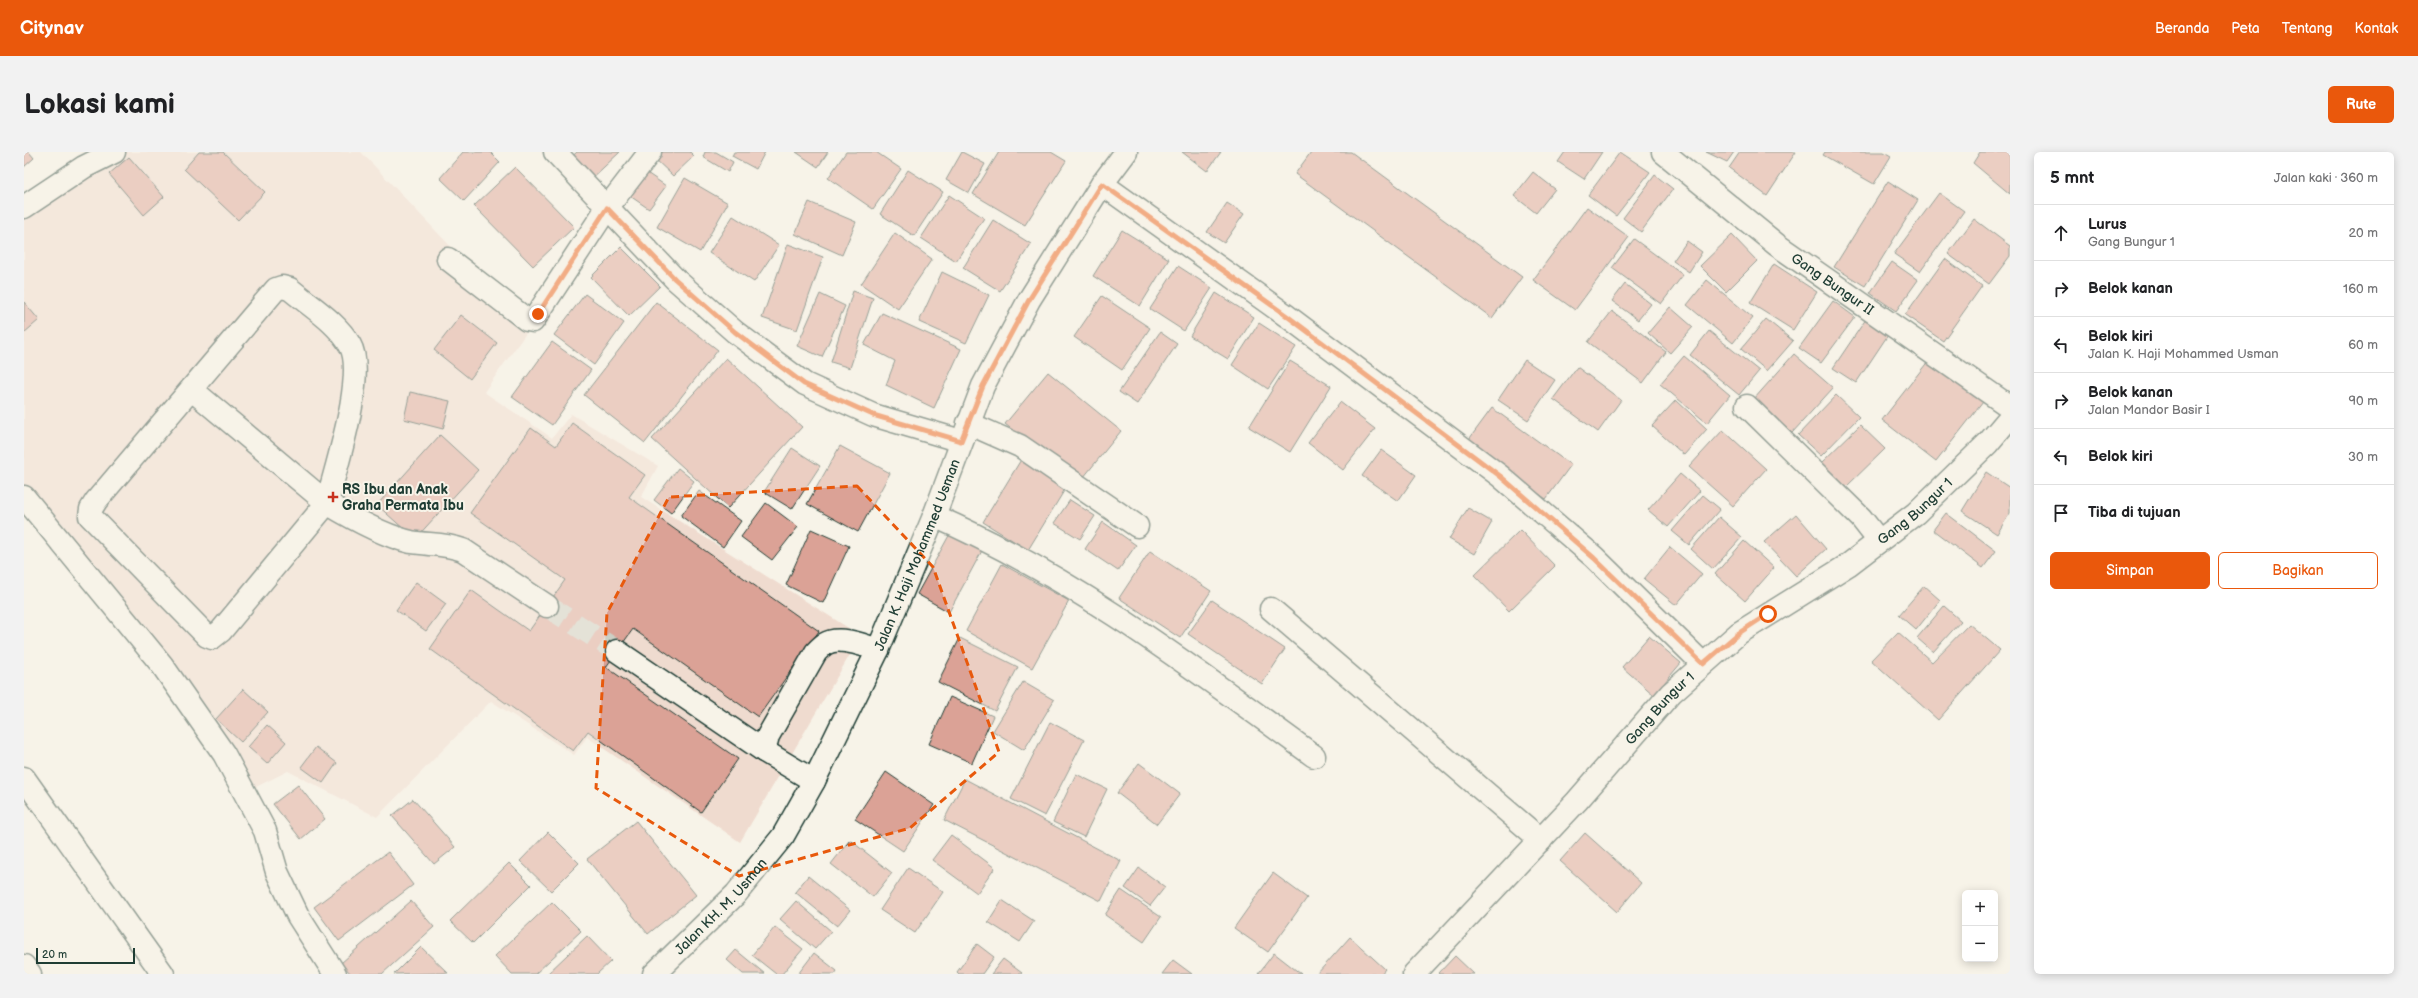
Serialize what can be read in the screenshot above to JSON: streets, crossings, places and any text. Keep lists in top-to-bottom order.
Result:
{
  "streets": {
    "main road": [
      "Gang Bungur II",
      "Gang Bungur 1",
      "Jalan K. Haji Mohammed Usman",
      "Jalan KH. M. Usman"
    ]
  },
  "crossings": [
    ["Jalan K. Haji Mohammed Usman", "Jalan KH. M. Usman"]
  ],
  "places": {
    "health": ["RS Ibu dan Anak Graha Permata Ibu"]
  },
  "scale_bar": "20 m",
  "page": {
    "header": "Citynav",
    "nav": [
      "Beranda",
      "Peta",
      "Tentang",
      "Kontak"
    ],
    "buttons": [
      "Rute",
      ["Simpan", "Bagikan"]
    ],
    "title": "Lokasi kami",
    "heading": ["5 mnt", "Jalan kaki · 360 m"],
    "list": [
      ["Lurus", "Gang Bungur 1", "20 m"],
      ["Belok kanan", "160 m"],
      ["Belok kiri", "Jalan K. Haji Mohammed Usman", "60 m"],
      ["Belok kanan", "Jalan Mandor Basir I", "90 m"],
      ["Belok kiri", "30 m"],
      "Tiba di tujuan"
    ],
    "map_buttons": ["+", "−"],
    "scale": "20 m"
  }
}
